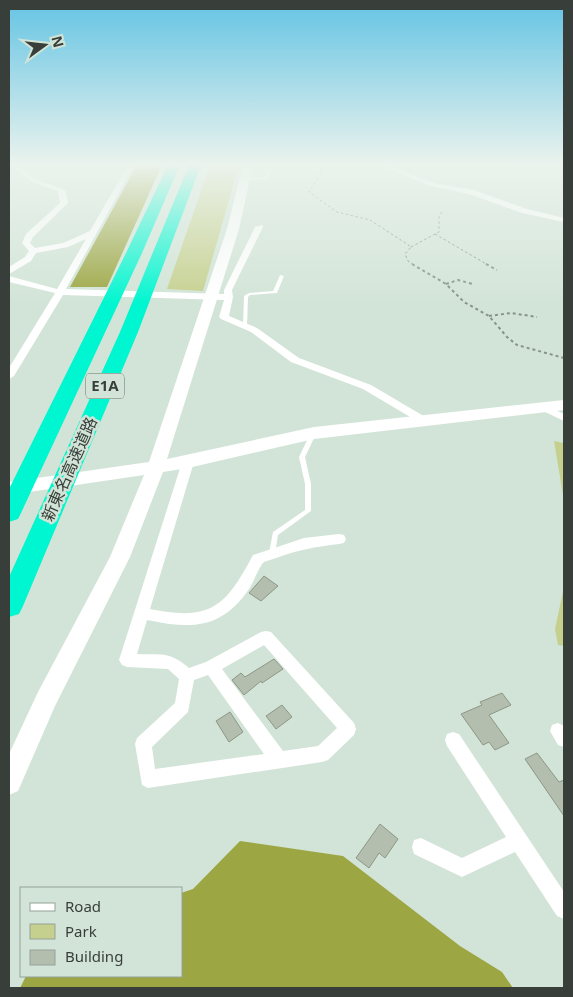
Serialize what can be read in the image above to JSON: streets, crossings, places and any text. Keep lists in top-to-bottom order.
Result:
{
  "streets": {
    "highway": ["E1A", "新東名高速道路"]
  },
  "legend": ["Road", "Park", "Building"],
  "north": "right"
}
